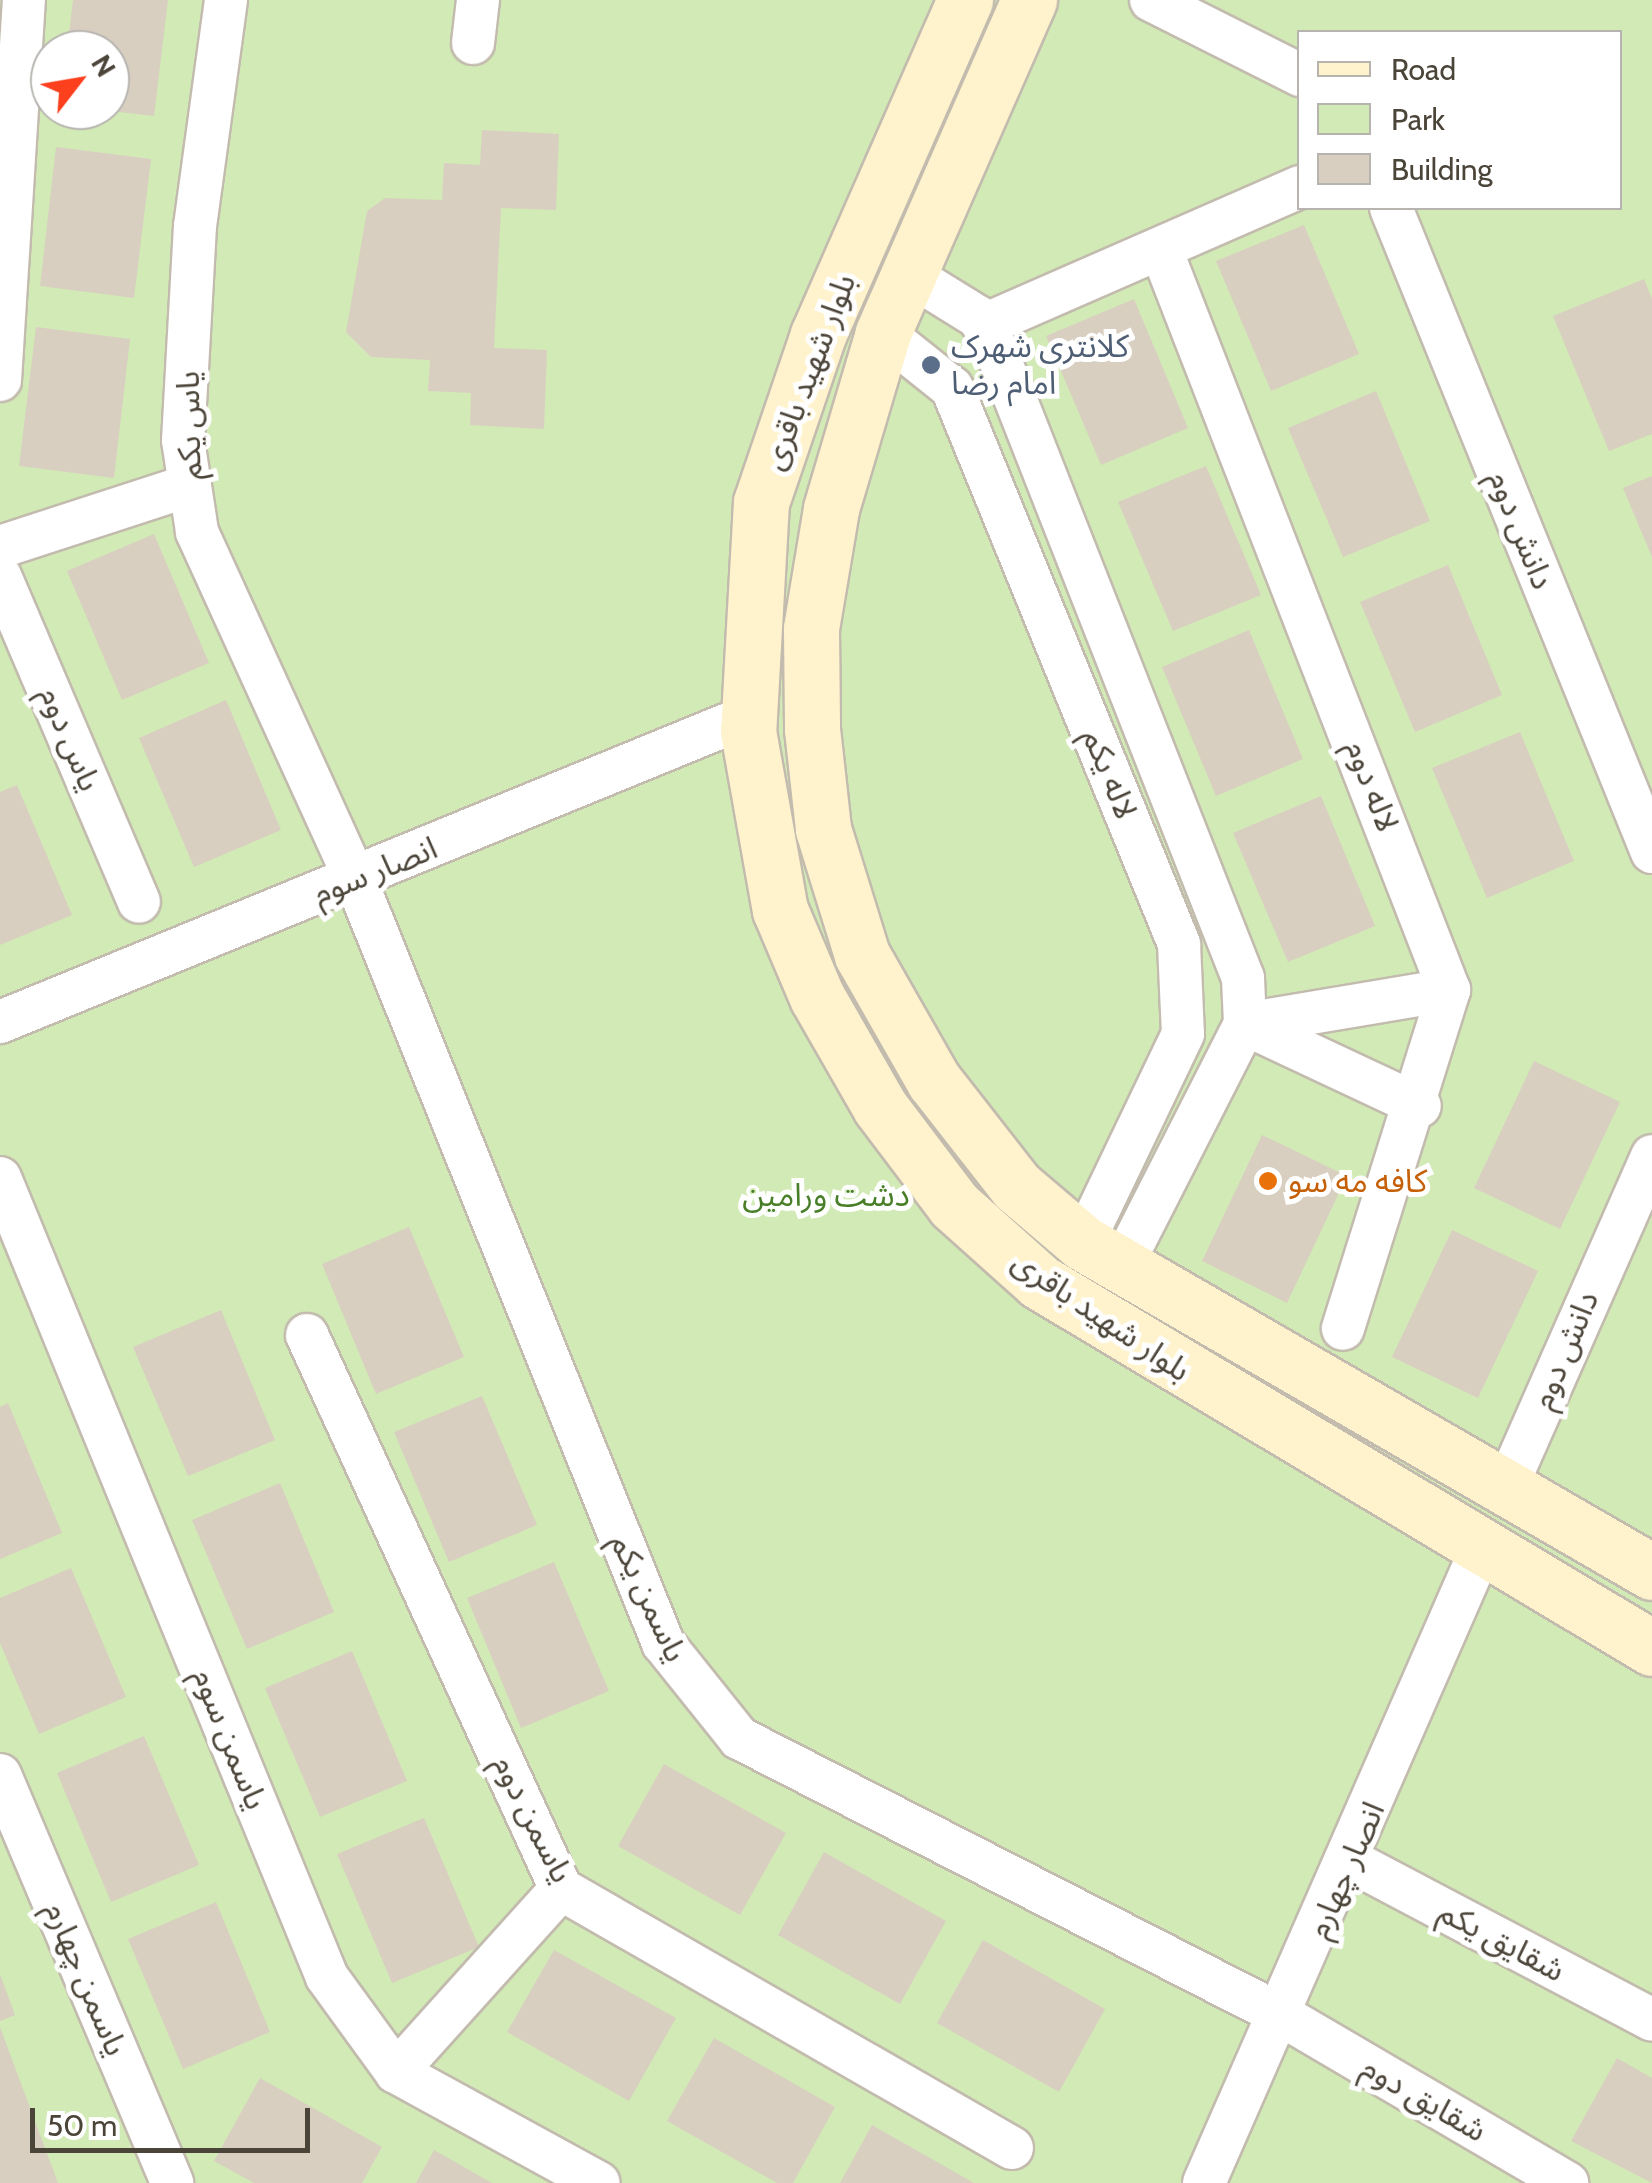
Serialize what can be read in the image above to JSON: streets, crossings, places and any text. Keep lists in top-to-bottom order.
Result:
{
  "streets": {
    "street": [
      "بلوار شهید باقری",
      "یاس یکم",
      "دانش دوم",
      "یاس دوم",
      "لاله یکم",
      "لاله دوم",
      "انصار سوم",
      "یاسمن یکم",
      "یاسمن سوم",
      "یاسمن دوم",
      "انصار چهارم",
      "شقایق یکم",
      "یاسمن چهارم",
      "شقایق دوم"
    ]
  },
  "crossings": [
    ["بلوار شهید باقری", "دانش دوم"],
    ["بلوار شهید باقری", "لاله یکم"],
    ["بلوار شهید باقری", "انصار سوم"],
    ["بلوار شهید باقری", "انصار چهارم"],
    ["یاس یکم", "انصار سوم"],
    ["یاس یکم", "یاسمن یکم"],
    ["انصار سوم", "یاسمن یکم"],
    ["یاسمن یکم", "انصار چهارم"],
    ["یاسمن یکم", "شقایق دوم"],
    ["انصار چهارم", "شقایق یکم"],
    ["انصار چهارم", "شقایق دوم"]
  ],
  "parks": ["دشت ورامین"],
  "places": ["کلانتری شهرک امام رضا", "کافه مه سو"],
  "legend": ["Road", "Park", "Building"],
  "scale_bar": "50 m",
  "north": "top right"
}
